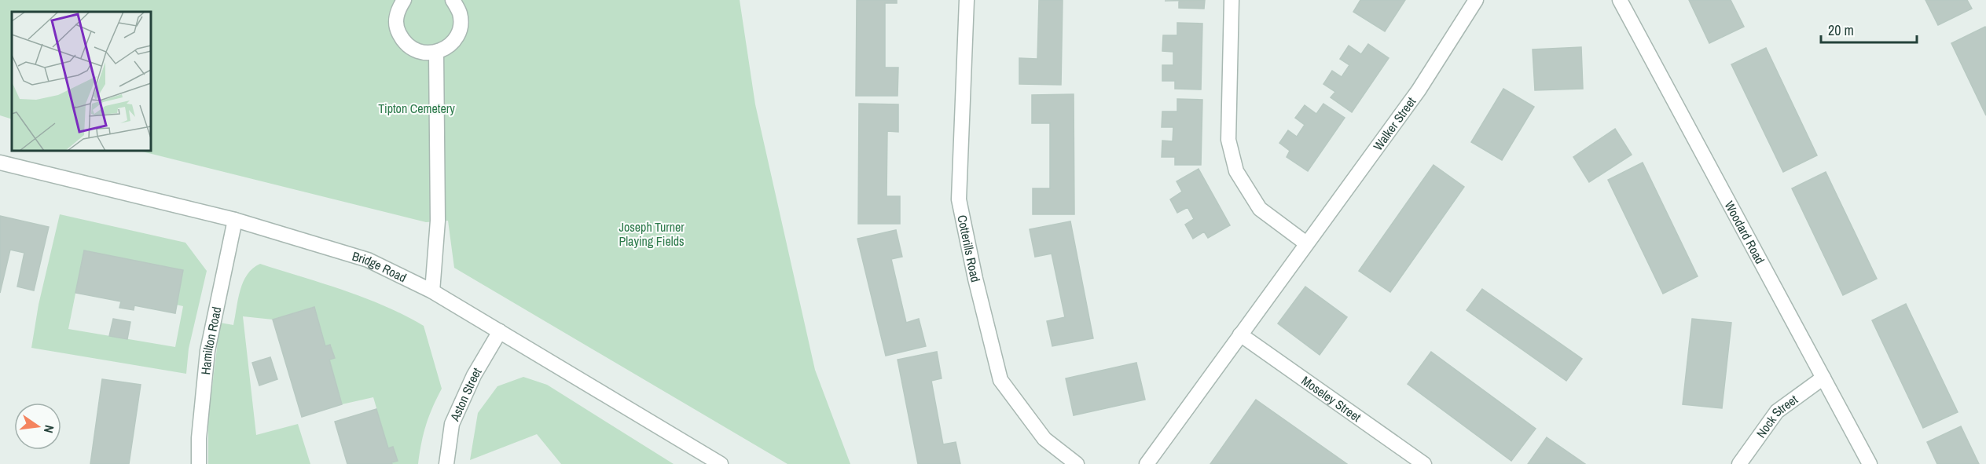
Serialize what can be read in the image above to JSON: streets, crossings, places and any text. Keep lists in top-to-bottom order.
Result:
{
  "streets": {
    "street": [
      "Walker Street",
      "Woodard Road",
      "Cotterills Road",
      "Bridge Road",
      "Hamilton Road",
      "Aston Street",
      "Moseley Street",
      "Nock Street"
    ]
  },
  "crossings": [
    ["Walker Street", "Moseley Street"],
    ["Woodard Road", "Nock Street"],
    ["Bridge Road", "Hamilton Road"],
    ["Bridge Road", "Aston Street"]
  ],
  "parks": ["Tipton Cemetery", "Joseph Turner Playing Fields"],
  "scale_bar": "20 m",
  "north": "right"
}
